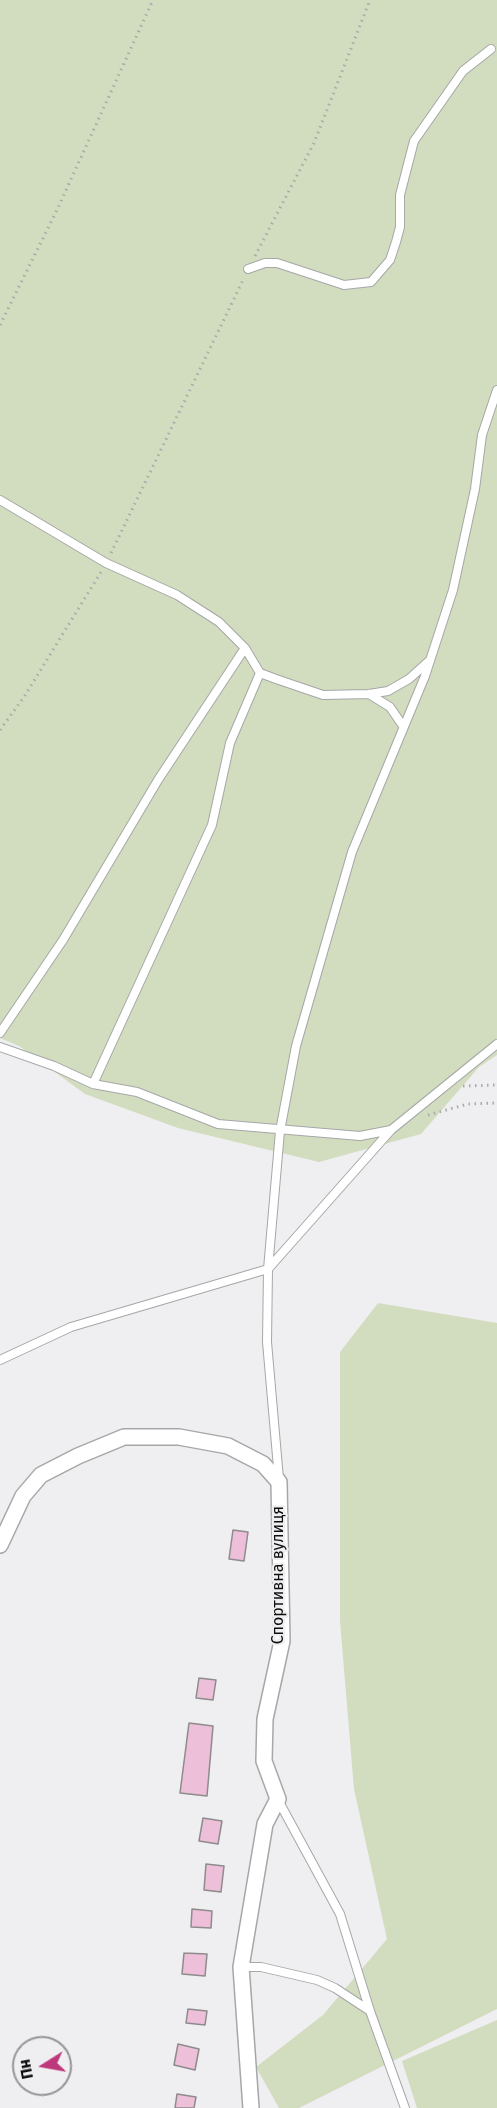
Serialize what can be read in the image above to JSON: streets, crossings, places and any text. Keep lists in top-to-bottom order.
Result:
{
  "streets": {
    "street": ["Спортивна вулиця"]
  },
  "north": "left"
}
